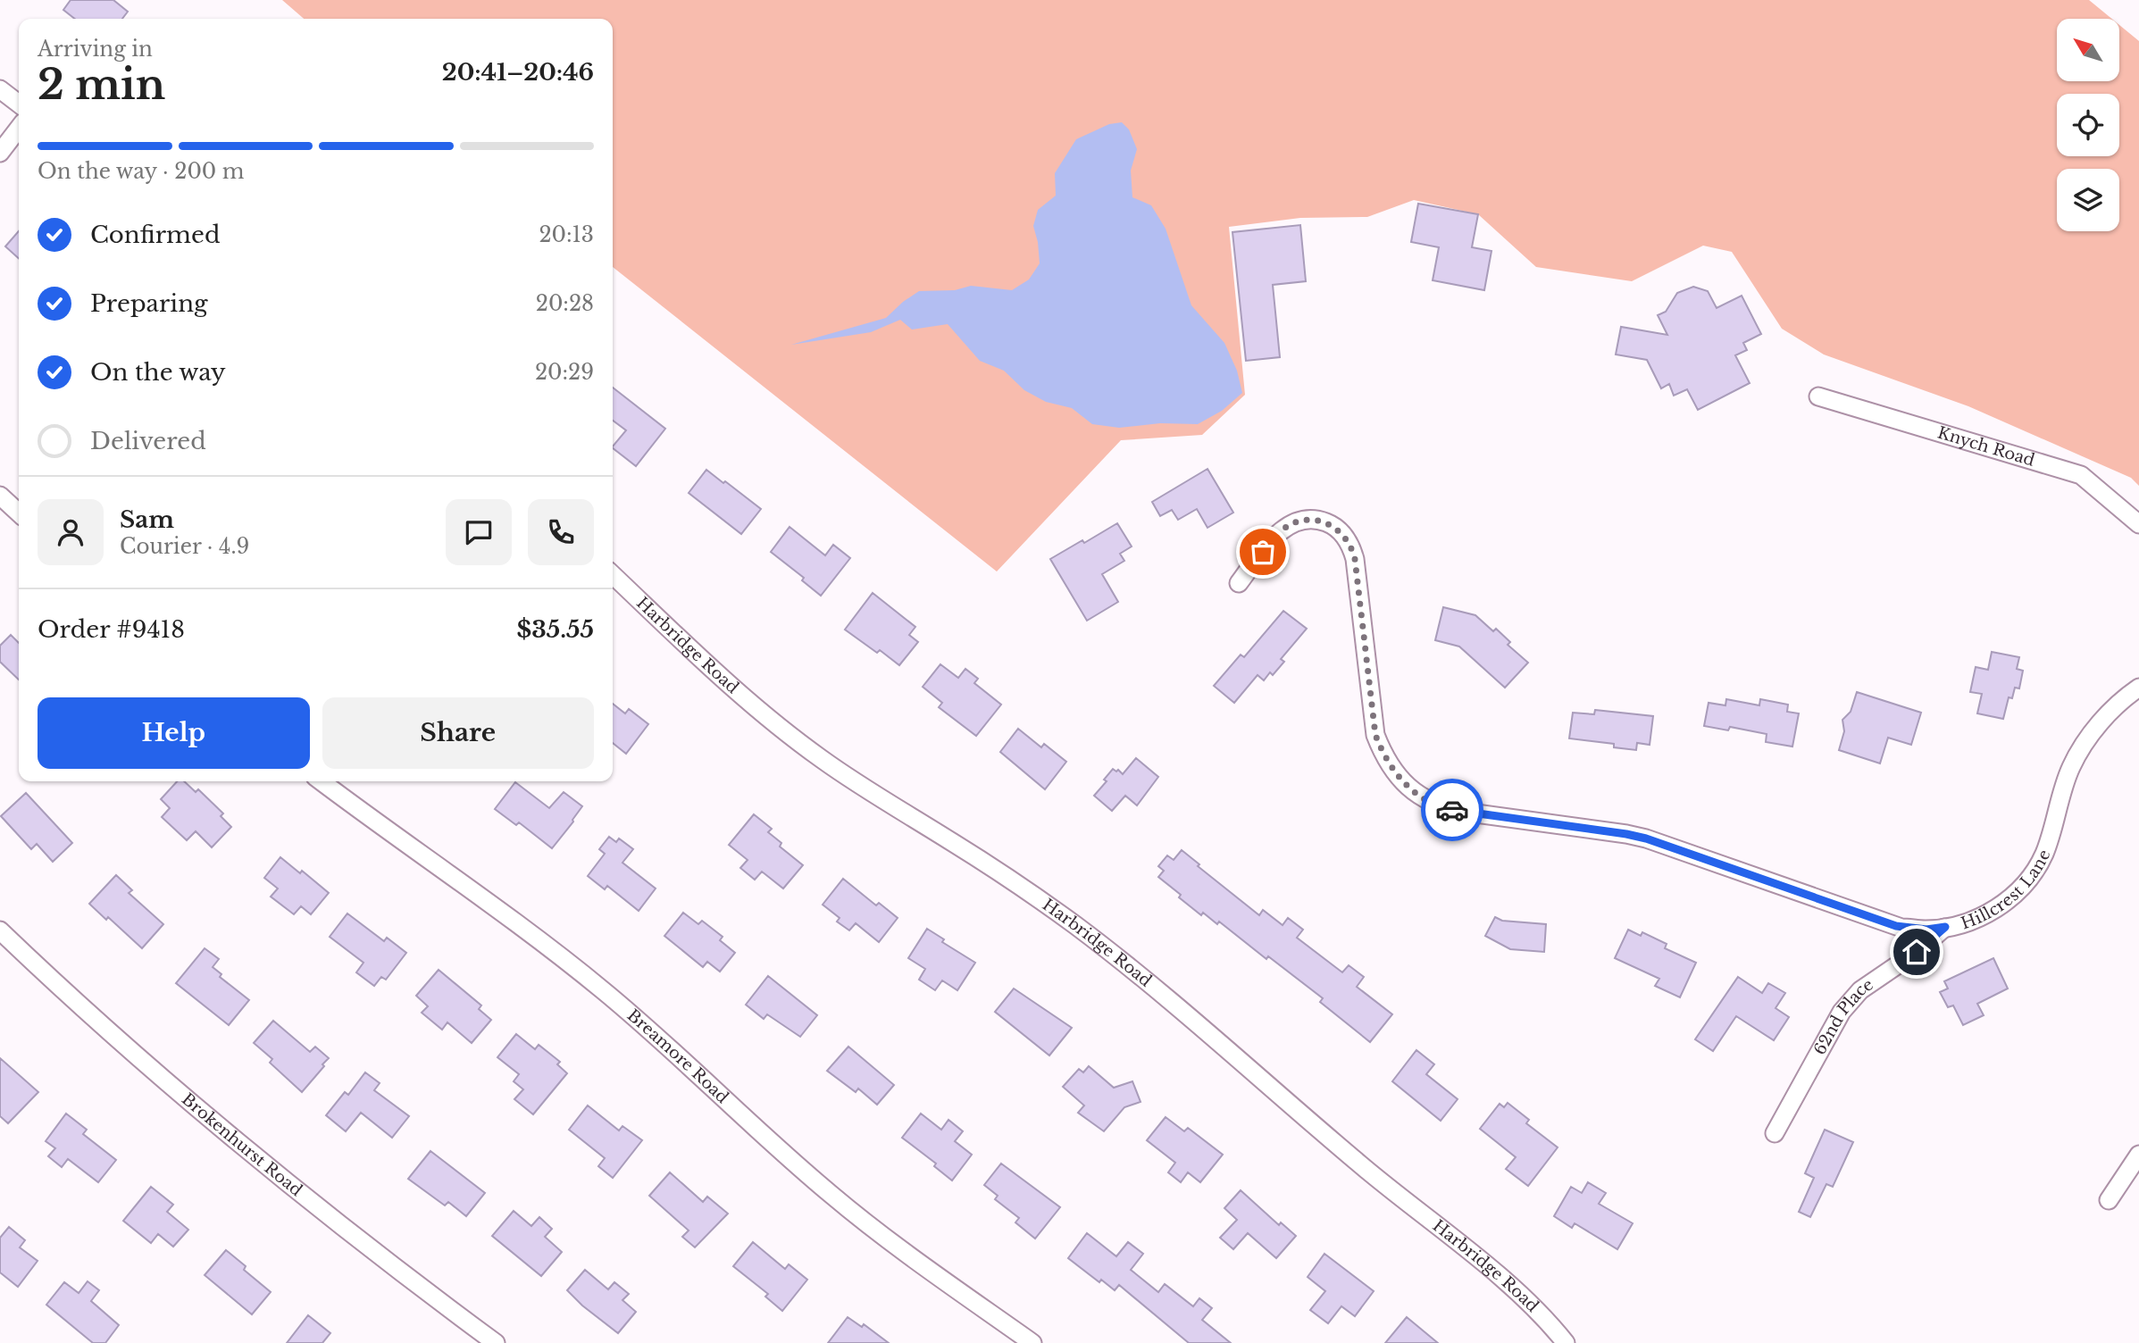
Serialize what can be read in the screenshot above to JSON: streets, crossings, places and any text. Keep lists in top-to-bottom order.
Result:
{
  "streets": {
    "street": [
      "Knych Road",
      "Harbridge Road",
      "Hillcrest Lane",
      "62nd Place",
      "Breamore Road",
      "Brokenhurst Road"
    ]
  },
  "crossings": [
    ["Hillcrest Lane", "62nd Place"]
  ],
  "north": "top left",
  "page": {
    "heading": ["2 min", "Arriving in", "20:41–20:46"],
    "panel": [
      "Sam",
      "Courier · 4.9",
      "Order #9418",
      "$35.55"
    ],
    "bar": "On the way · 200 m",
    "list": [
      ["Confirmed", "20:13"],
      ["Preparing", "20:28"],
      ["On the way", "20:29"],
      "Delivered"
    ],
    "buttons": ["Help", "Share"]
  }
}
